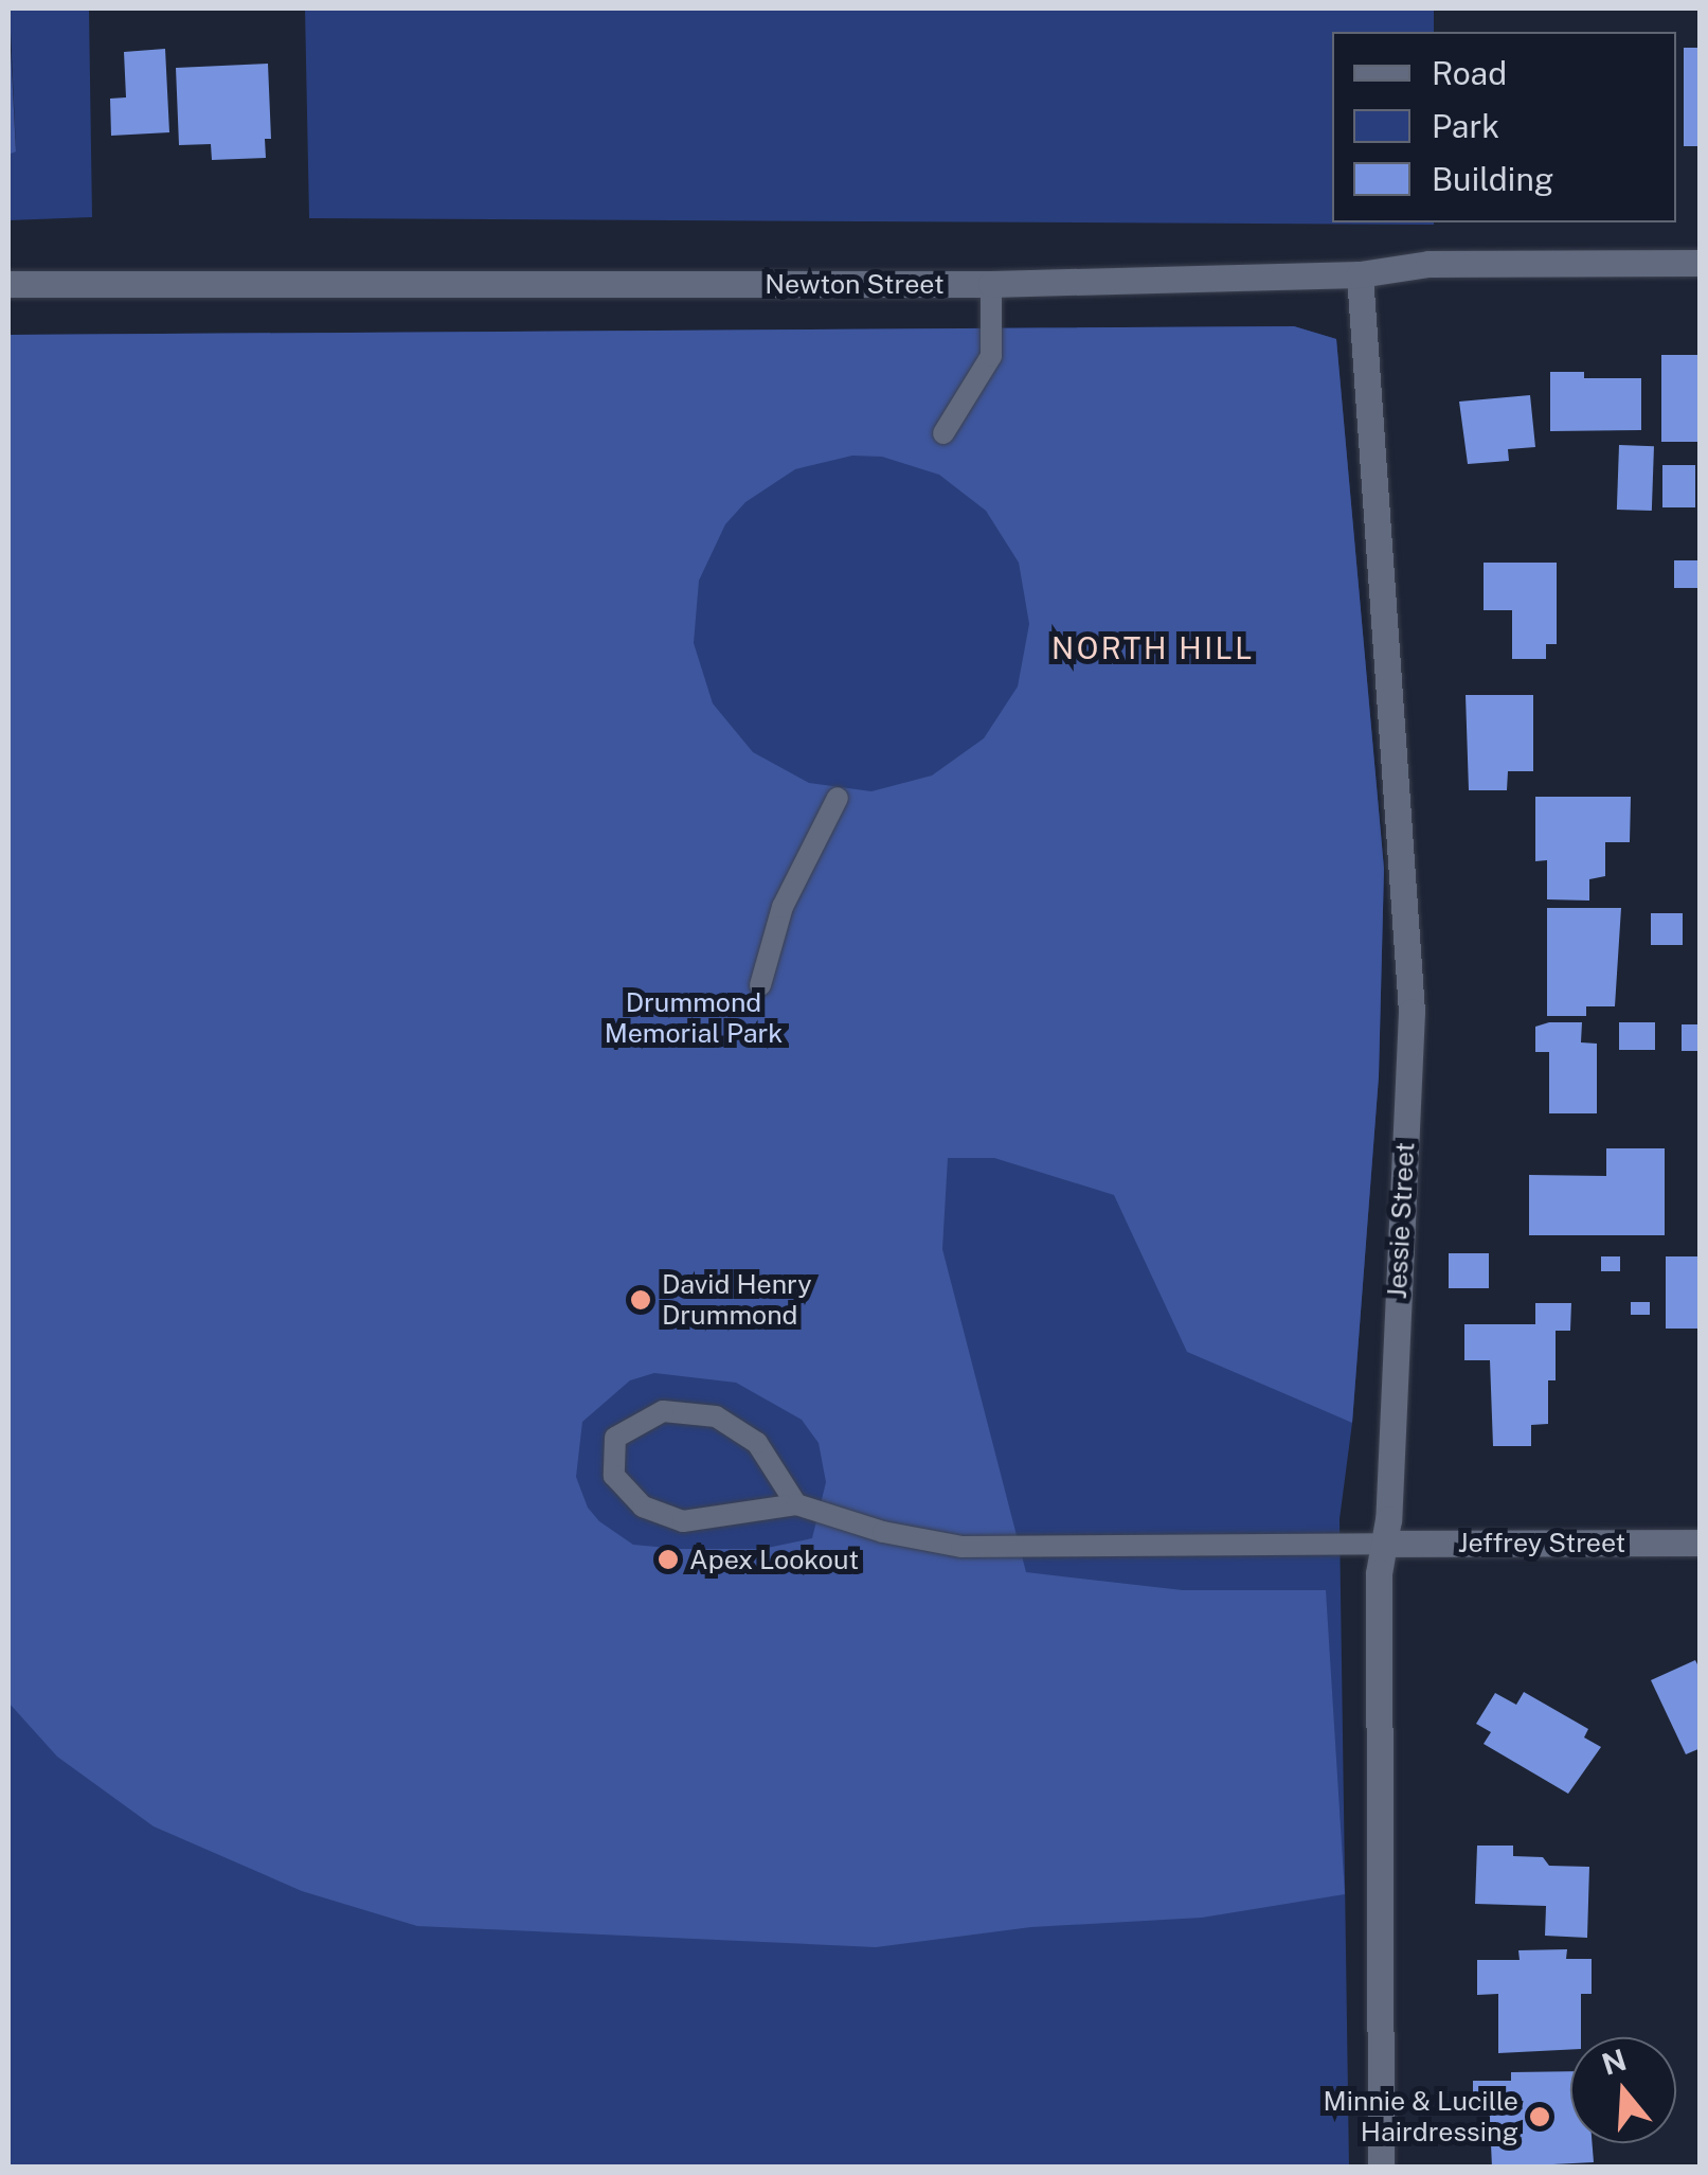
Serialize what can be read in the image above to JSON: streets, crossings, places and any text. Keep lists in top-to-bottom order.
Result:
{
  "streets": {
    "street": ["Newton Street", "Jessie Street", "Jeffrey Street"]
  },
  "crossings": [
    ["Newton Street", "Jessie Street"],
    ["Jessie Street", "Jeffrey Street"]
  ],
  "districts": ["NORTH HILL"],
  "parks": ["Drummond Memorial Park"],
  "places": ["David Henry Drummond", "Apex Lookout", "Minnie & Lucille Hairdressing"],
  "legend": ["Road", "Park", "Building"],
  "north": "top"
}
